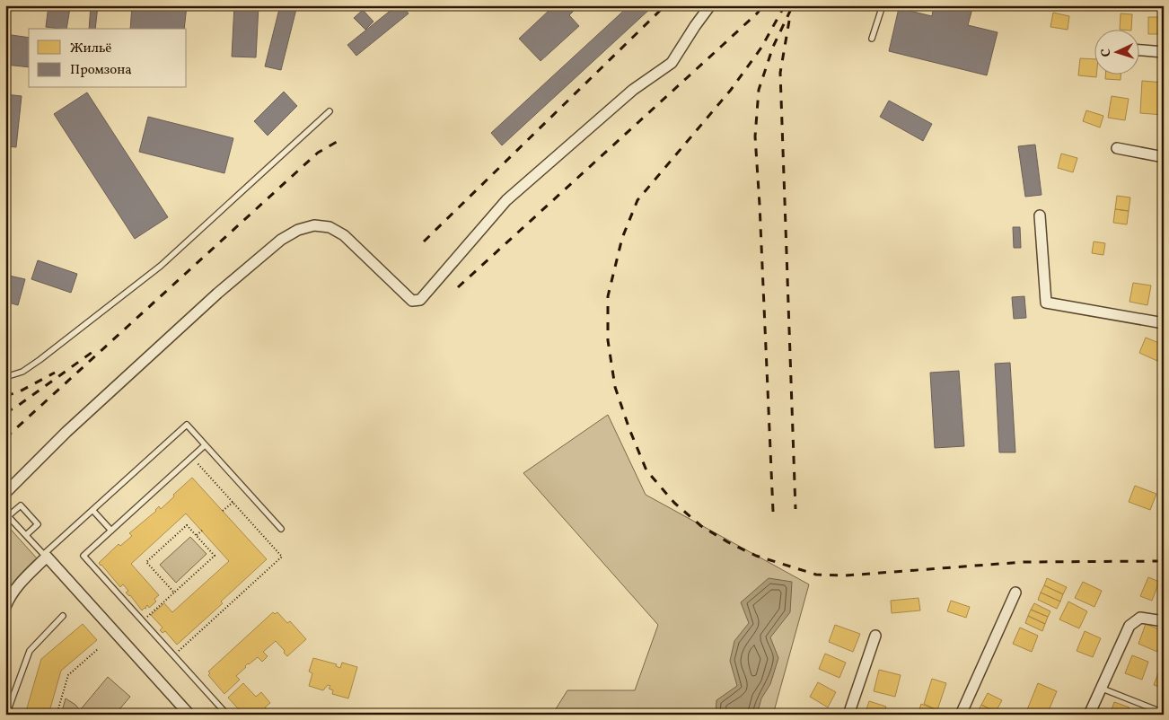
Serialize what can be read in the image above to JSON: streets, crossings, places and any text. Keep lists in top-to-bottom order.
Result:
{
  "legend": ["Жильё", "Промзона"],
  "north": "left"
}
